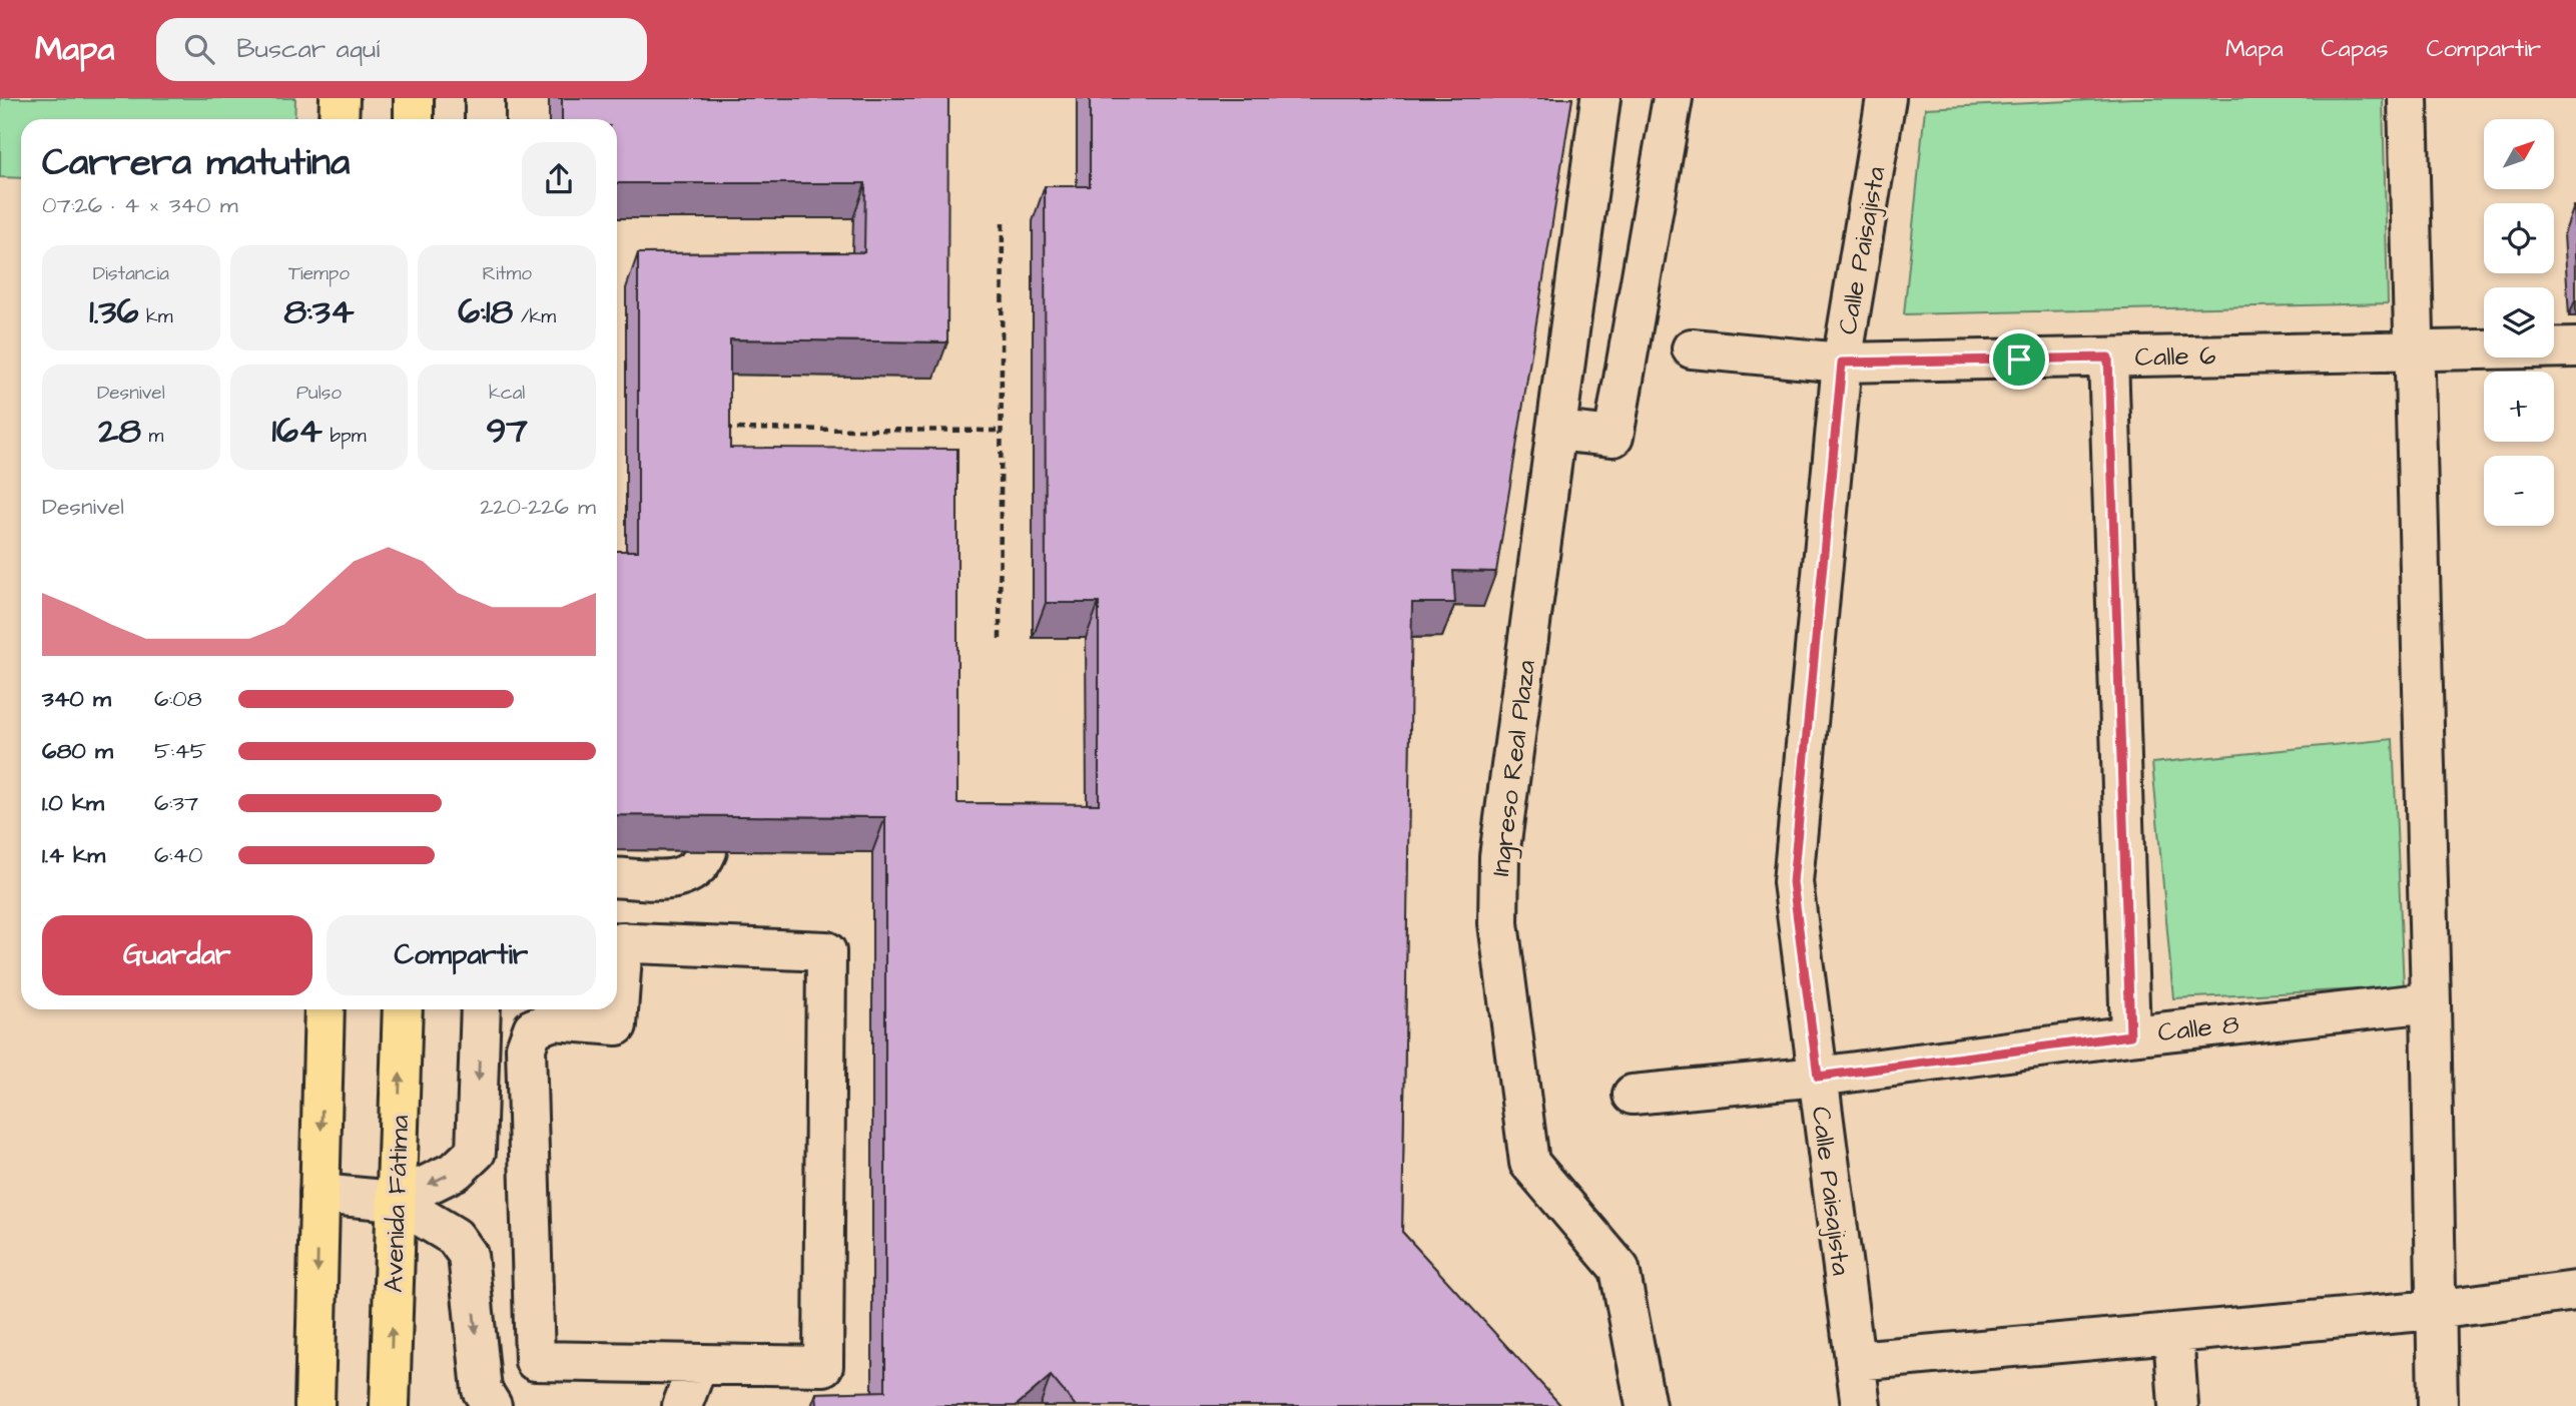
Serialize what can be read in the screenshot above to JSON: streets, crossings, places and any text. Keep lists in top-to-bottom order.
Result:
{
  "streets": {
    "main road": ["Avenida Fátima"],
    "street": [
      "Calle Paisajista",
      "Calle 6",
      "Ingreso Real Plaza",
      "Calle 8"
    ]
  },
  "crossings": [
    ["Calle Paisajista", "Calle 6"],
    ["Calle Paisajista", "Calle 8"]
  ],
  "north": "top right",
  "page": {
    "header": "Mapa",
    "search": "Buscar aquí",
    "nav": ["Mapa", "Capas", "Compartir"],
    "map_buttons": ["+", "−"],
    "heading": ["Carrera matutina", "07:26 · 4 × 340 m"],
    "stats": [
      ["Distancia", "1.36 km"],
      ["Tiempo", "8:34"],
      ["Ritmo", "6:18 /km"],
      ["Desnivel", "28 m"],
      ["Pulso", "164 bpm"],
      ["kcal", "97"]
    ],
    "chart": ["Desnivel", "220–226 m"],
    "list": [
      {
        "name": "340 m",
        "note": "6:08"
      },
      {
        "name": "680 m",
        "note": "5:45"
      },
      {
        "name": "1.0 km",
        "note": "6:37"
      },
      {
        "name": "1.4 km",
        "note": "6:40"
      }
    ],
    "buttons": ["Guardar", "Compartir"]
  }
}
